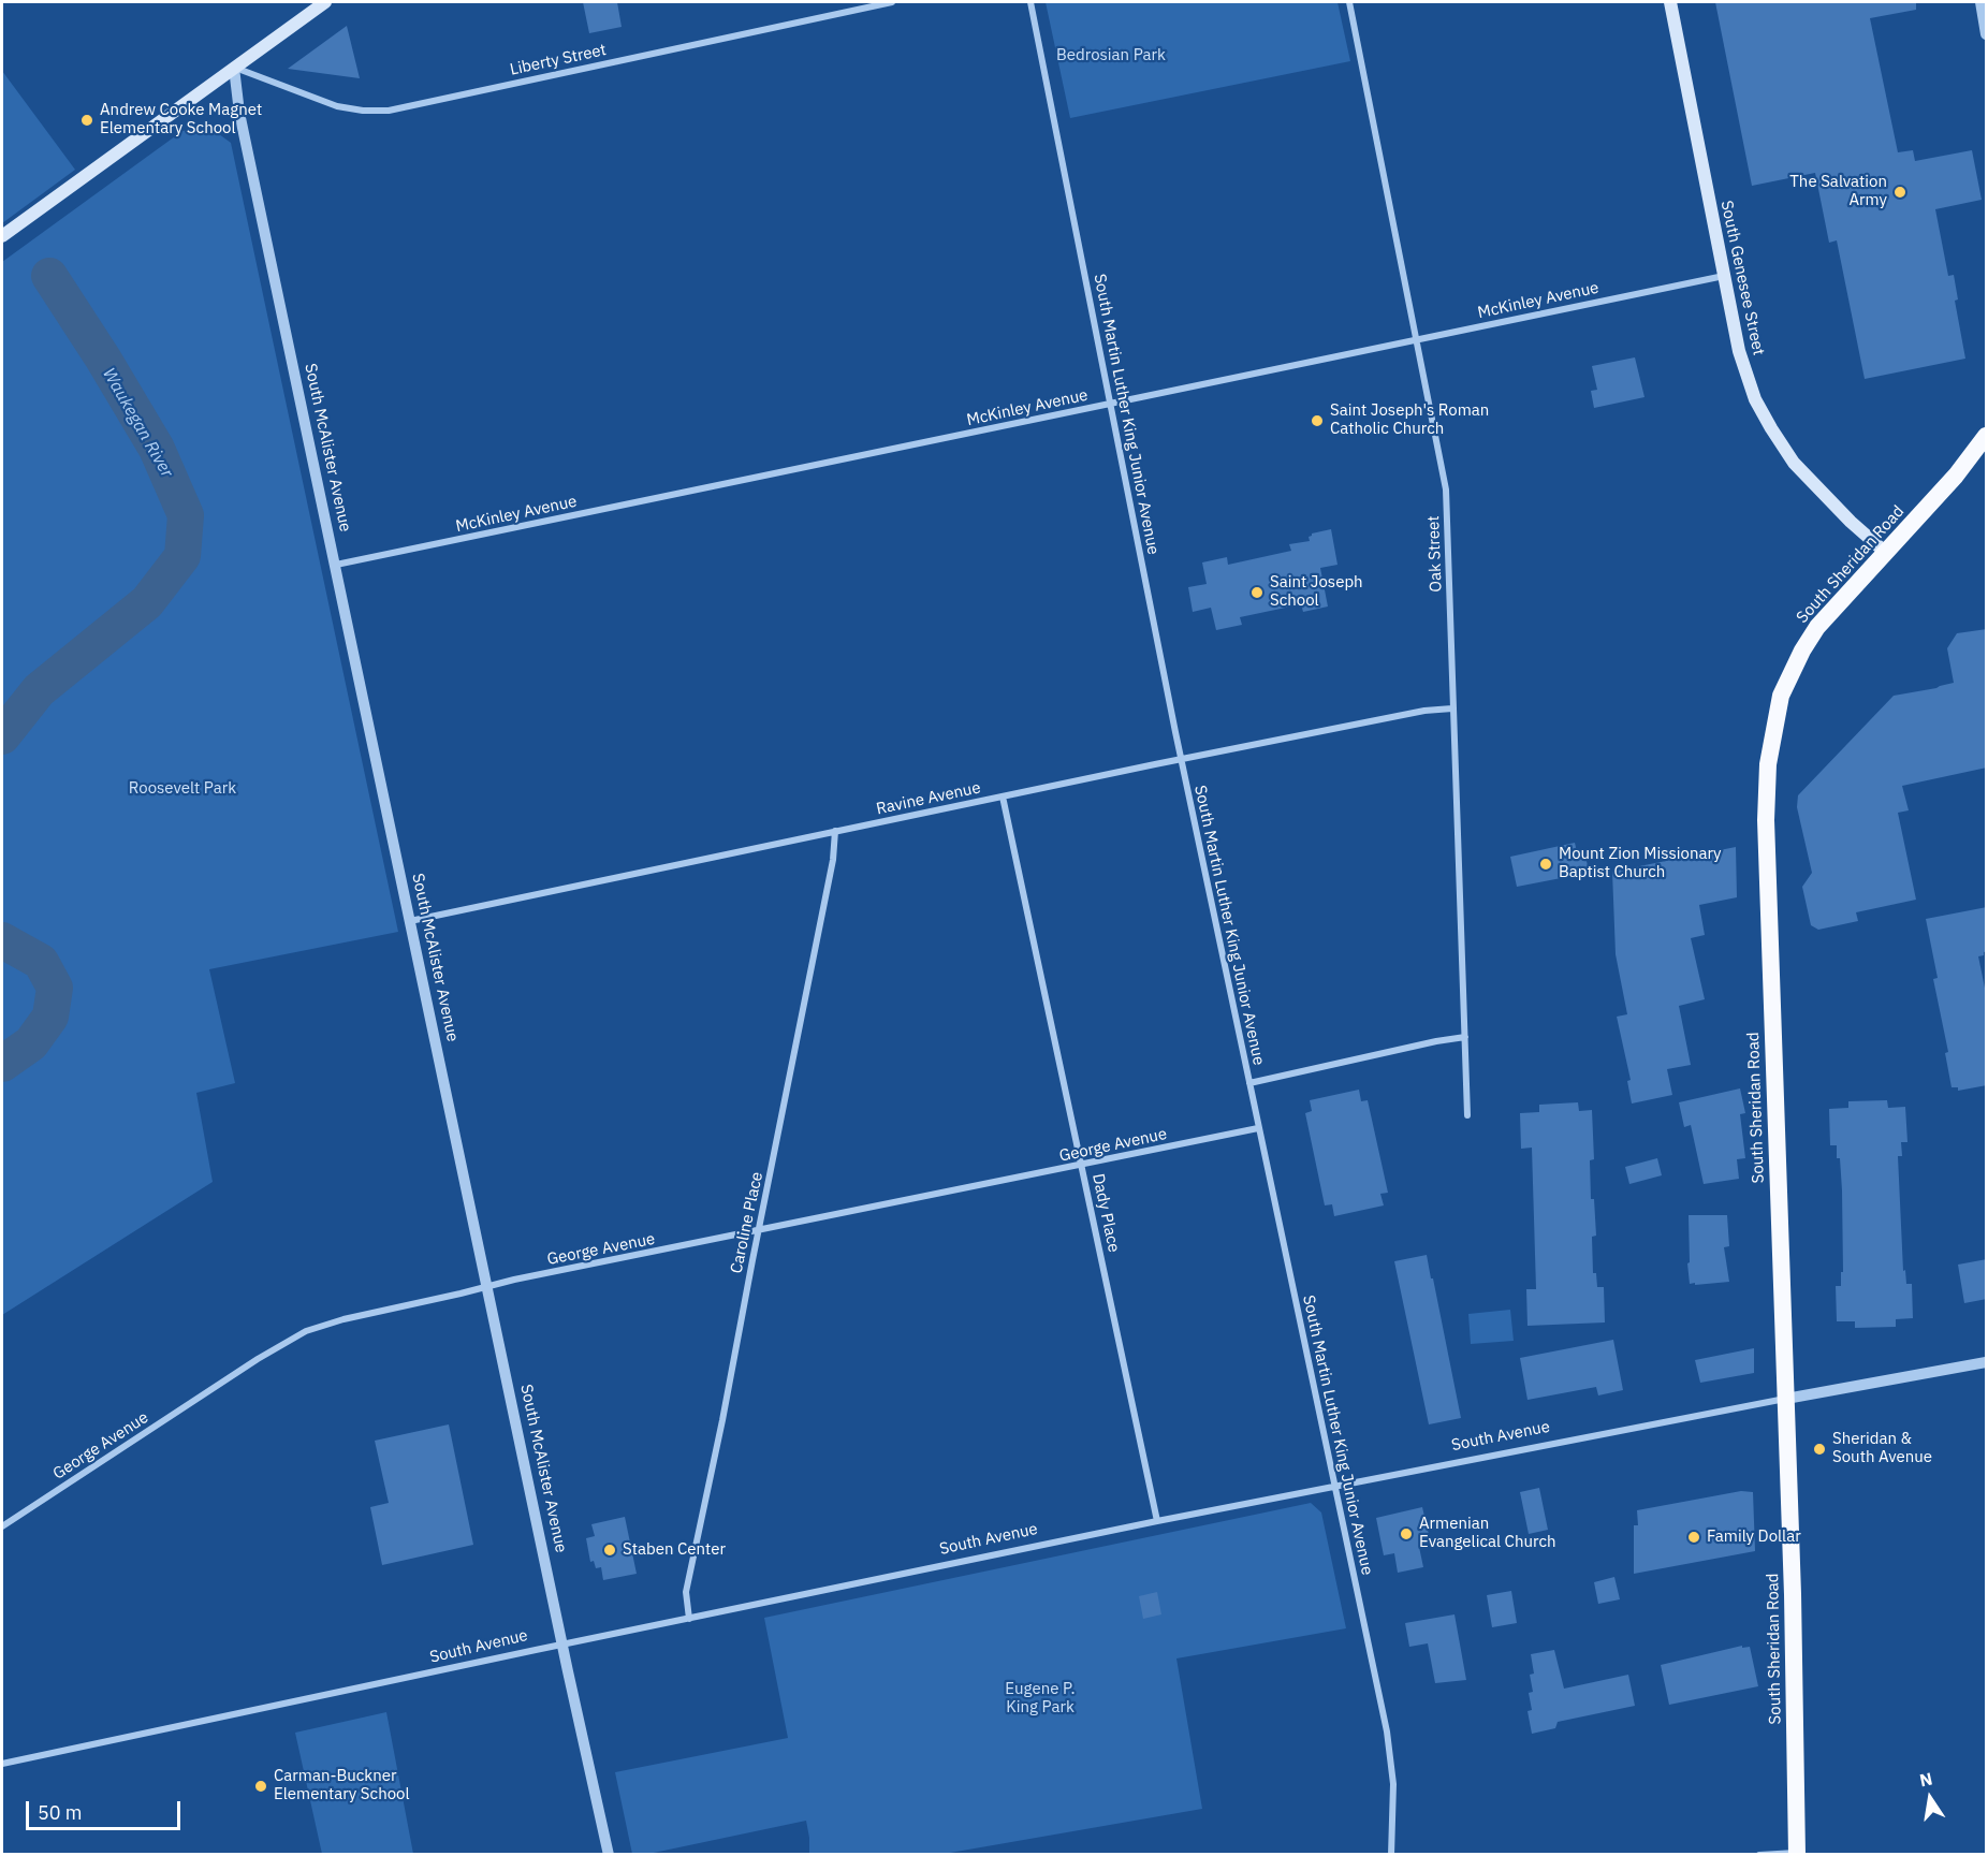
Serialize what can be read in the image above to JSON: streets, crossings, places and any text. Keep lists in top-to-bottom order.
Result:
{
  "streets": {
    "highway": ["South Sheridan Road"],
    "main road": ["South Genesee Street"],
    "street": [
      "Liberty Street",
      "McKinley Avenue",
      "South Martin Luther King Junior Avenue",
      "South McAlister Avenue",
      "Oak Street",
      "Ravine Avenue",
      "George Avenue",
      "Dady Place",
      "Caroline Place",
      "South Avenue"
    ]
  },
  "crossings": [
    ["Liberty Street", "South McAlister Avenue"],
    ["South Genesee Street", "McKinley Avenue"],
    ["South Genesee Street", "South Sheridan Road"],
    ["McKinley Avenue", "South Martin Luther King Junior Avenue"],
    ["McKinley Avenue", "South McAlister Avenue"],
    ["McKinley Avenue", "Oak Street"],
    ["South Martin Luther King Junior Avenue", "Ravine Avenue"],
    ["South Martin Luther King Junior Avenue", "George Avenue"],
    ["South Martin Luther King Junior Avenue", "South Avenue"],
    ["South McAlister Avenue", "Ravine Avenue"],
    ["South McAlister Avenue", "George Avenue"],
    ["South McAlister Avenue", "South Avenue"],
    ["Oak Street", "Ravine Avenue"],
    ["South Sheridan Road", "South Avenue"],
    ["Ravine Avenue", "Dady Place"],
    ["Ravine Avenue", "Caroline Place"],
    ["George Avenue", "Dady Place"],
    ["George Avenue", "Caroline Place"],
    ["Dady Place", "South Avenue"],
    ["Caroline Place", "South Avenue"]
  ],
  "water": ["Waukegan River"],
  "parks": ["Bedrosian Park", "Roosevelt Park", "Eugene P. King Park"],
  "places": [
    "Andrew Cooke Magnet Elementary School",
    "The Salvation Army",
    "Saint Joseph's Roman Catholic Church",
    "Saint Joseph School",
    "Mount Zion Missionary Baptist Church",
    "Sheridan & South Avenue",
    "Armenian Evangelical Church",
    "Family Dollar",
    "Staben Center",
    "Carman-Buckner Elementary School"
  ],
  "scale_bar": "50 m",
  "north": "top"
}
